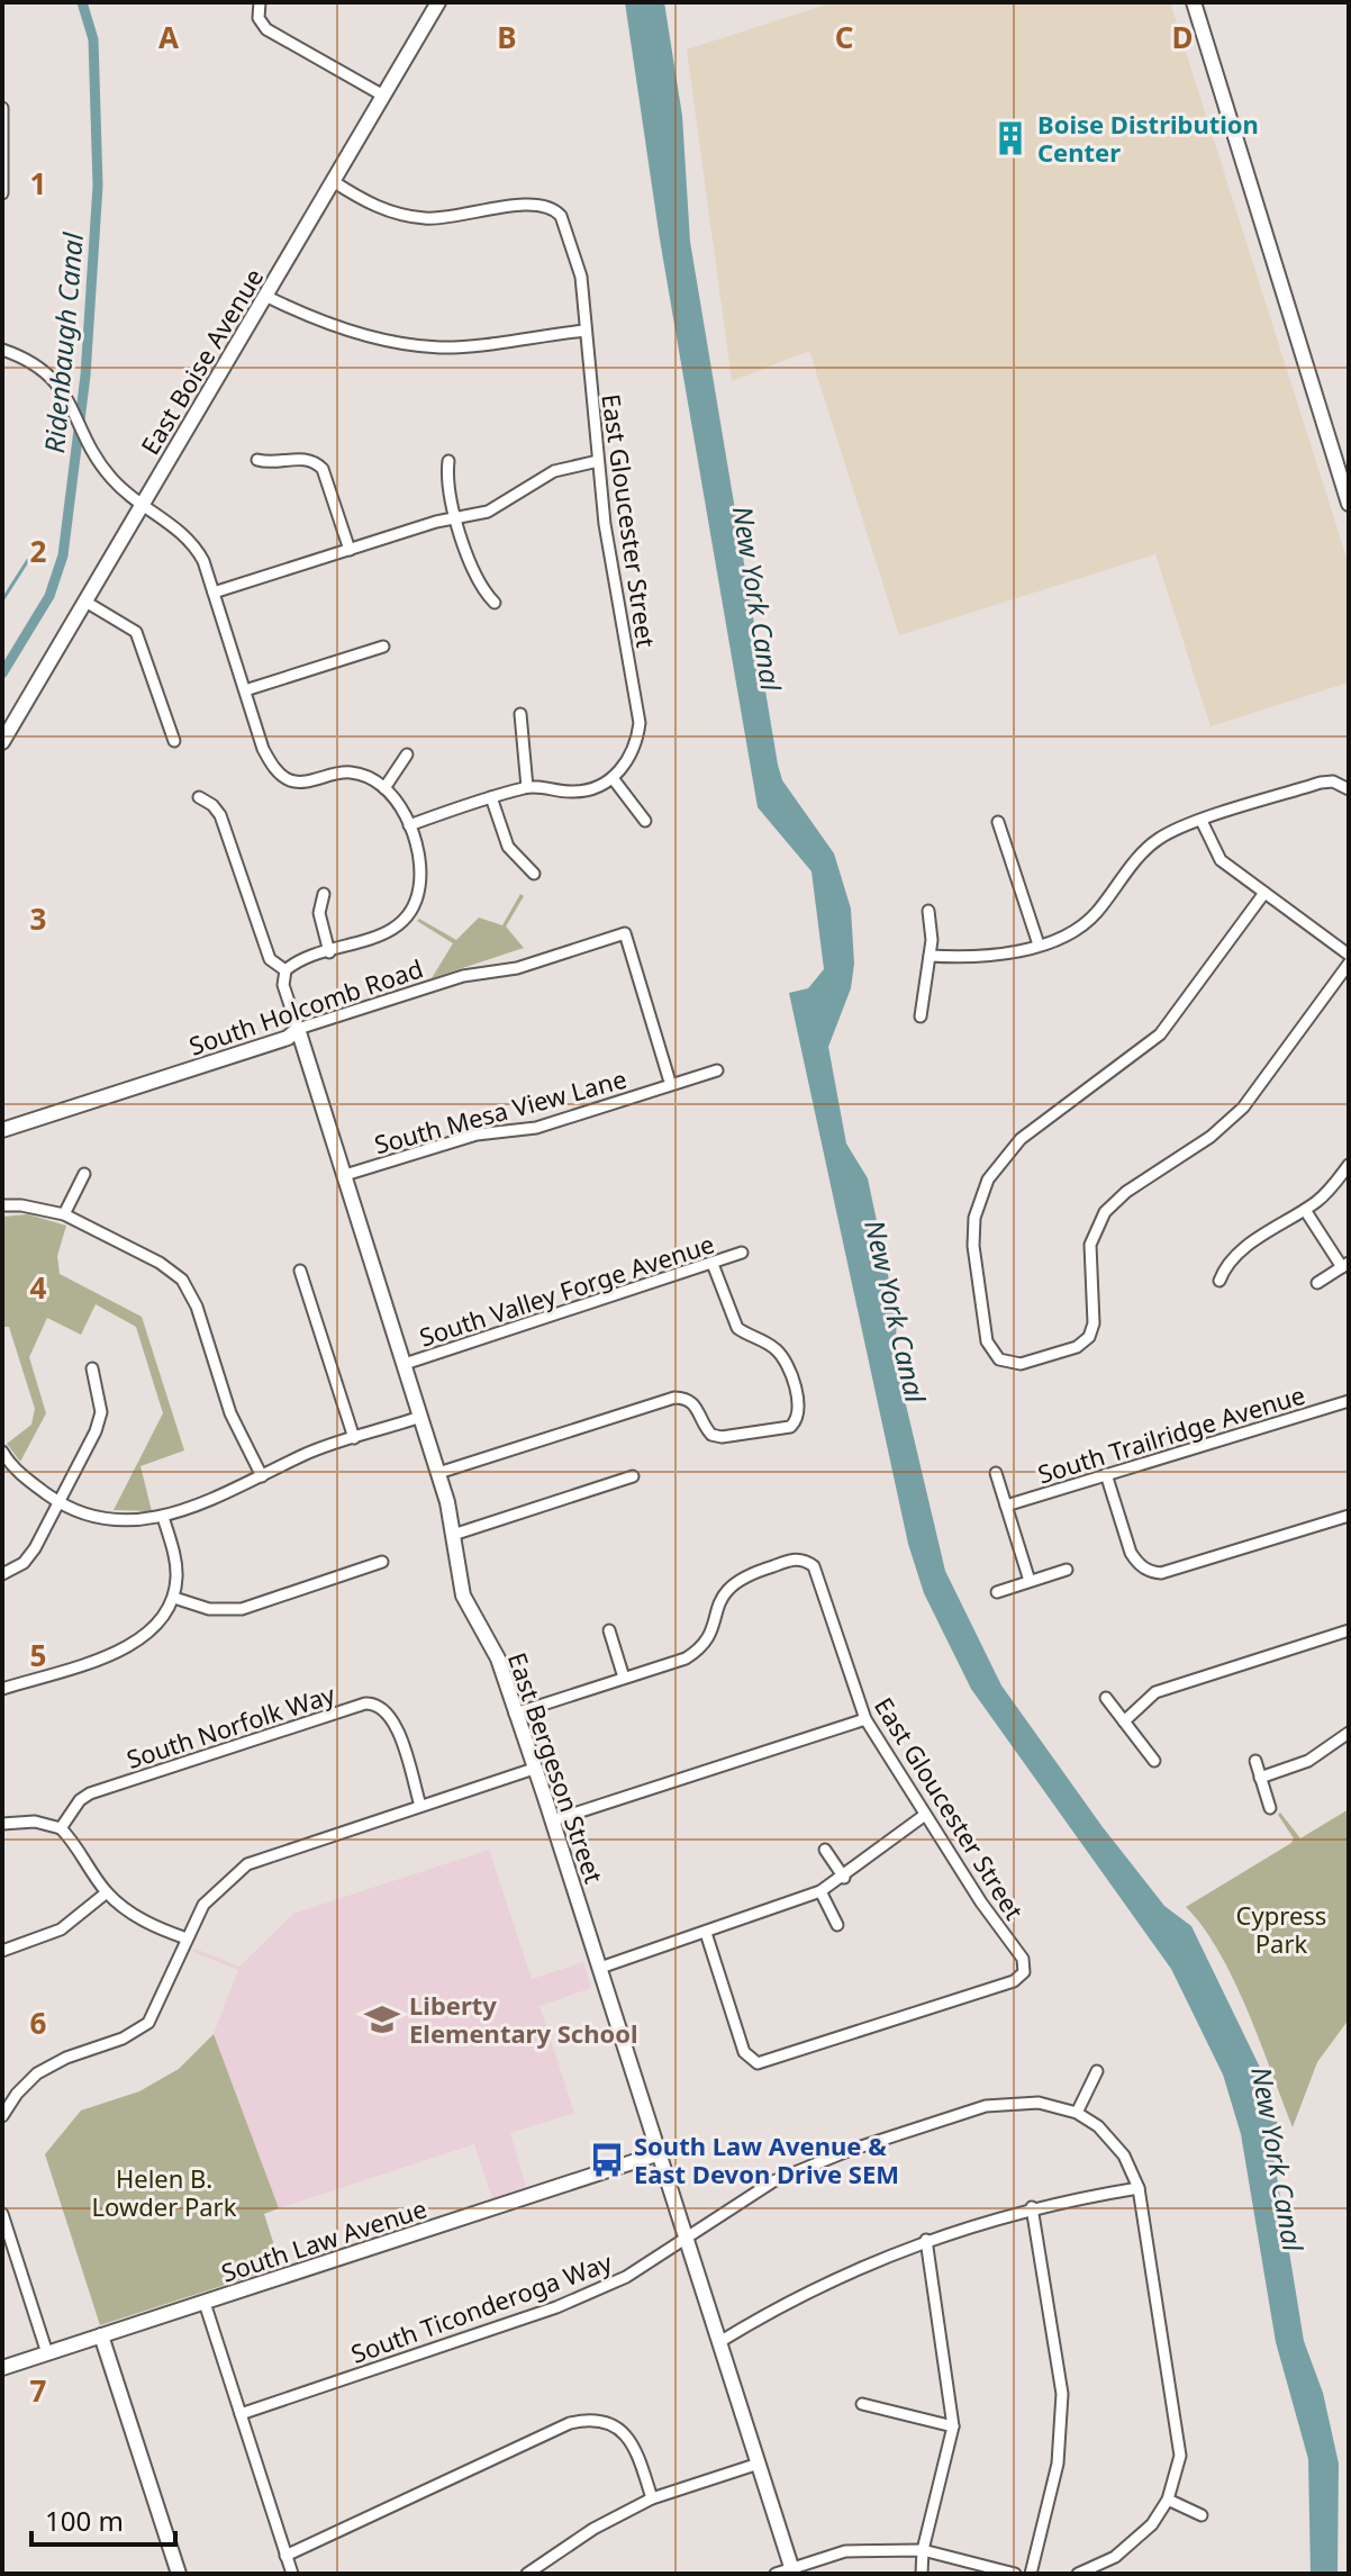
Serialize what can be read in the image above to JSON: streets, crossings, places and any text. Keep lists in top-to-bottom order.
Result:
{
  "streets": {
    "street": [
      "East Boise Avenue",
      "East Gloucester Street",
      "South Holcomb Road",
      "South Mesa View Lane",
      "South Valley Forge Avenue",
      "South Trailridge Avenue",
      "South Norfolk Way",
      "East Bergeson Street",
      "South Law Avenue",
      "South Ticonderoga Way"
    ]
  },
  "crossings": [
    ["East Boise Avenue", "East Gloucester Street"],
    ["South Holcomb Road", "East Bergeson Street"],
    ["South Mesa View Lane", "East Bergeson Street"],
    ["South Valley Forge Avenue", "East Bergeson Street"],
    ["East Bergeson Street", "South Law Avenue"],
    ["East Bergeson Street", "South Ticonderoga Way"]
  ],
  "water": ["Ridenbaugh Canal", "New York Canal"],
  "parks": ["Cypress Park", "Helen B. Lowder Park"],
  "places": {
    "building": ["Boise Distribution Center"],
    "school or university": ["Liberty Elementary School"],
    "bus stop": ["South Law Avenue & East Devon Drive SEM"]
  },
  "scale_bar": "100 m",
  "grid": {
    "columns": [
      "A",
      "B",
      "C",
      "D"
    ],
    "rows": [
      "1",
      "2",
      "3",
      "4",
      "5",
      "6",
      "7"
    ]
  }
}
